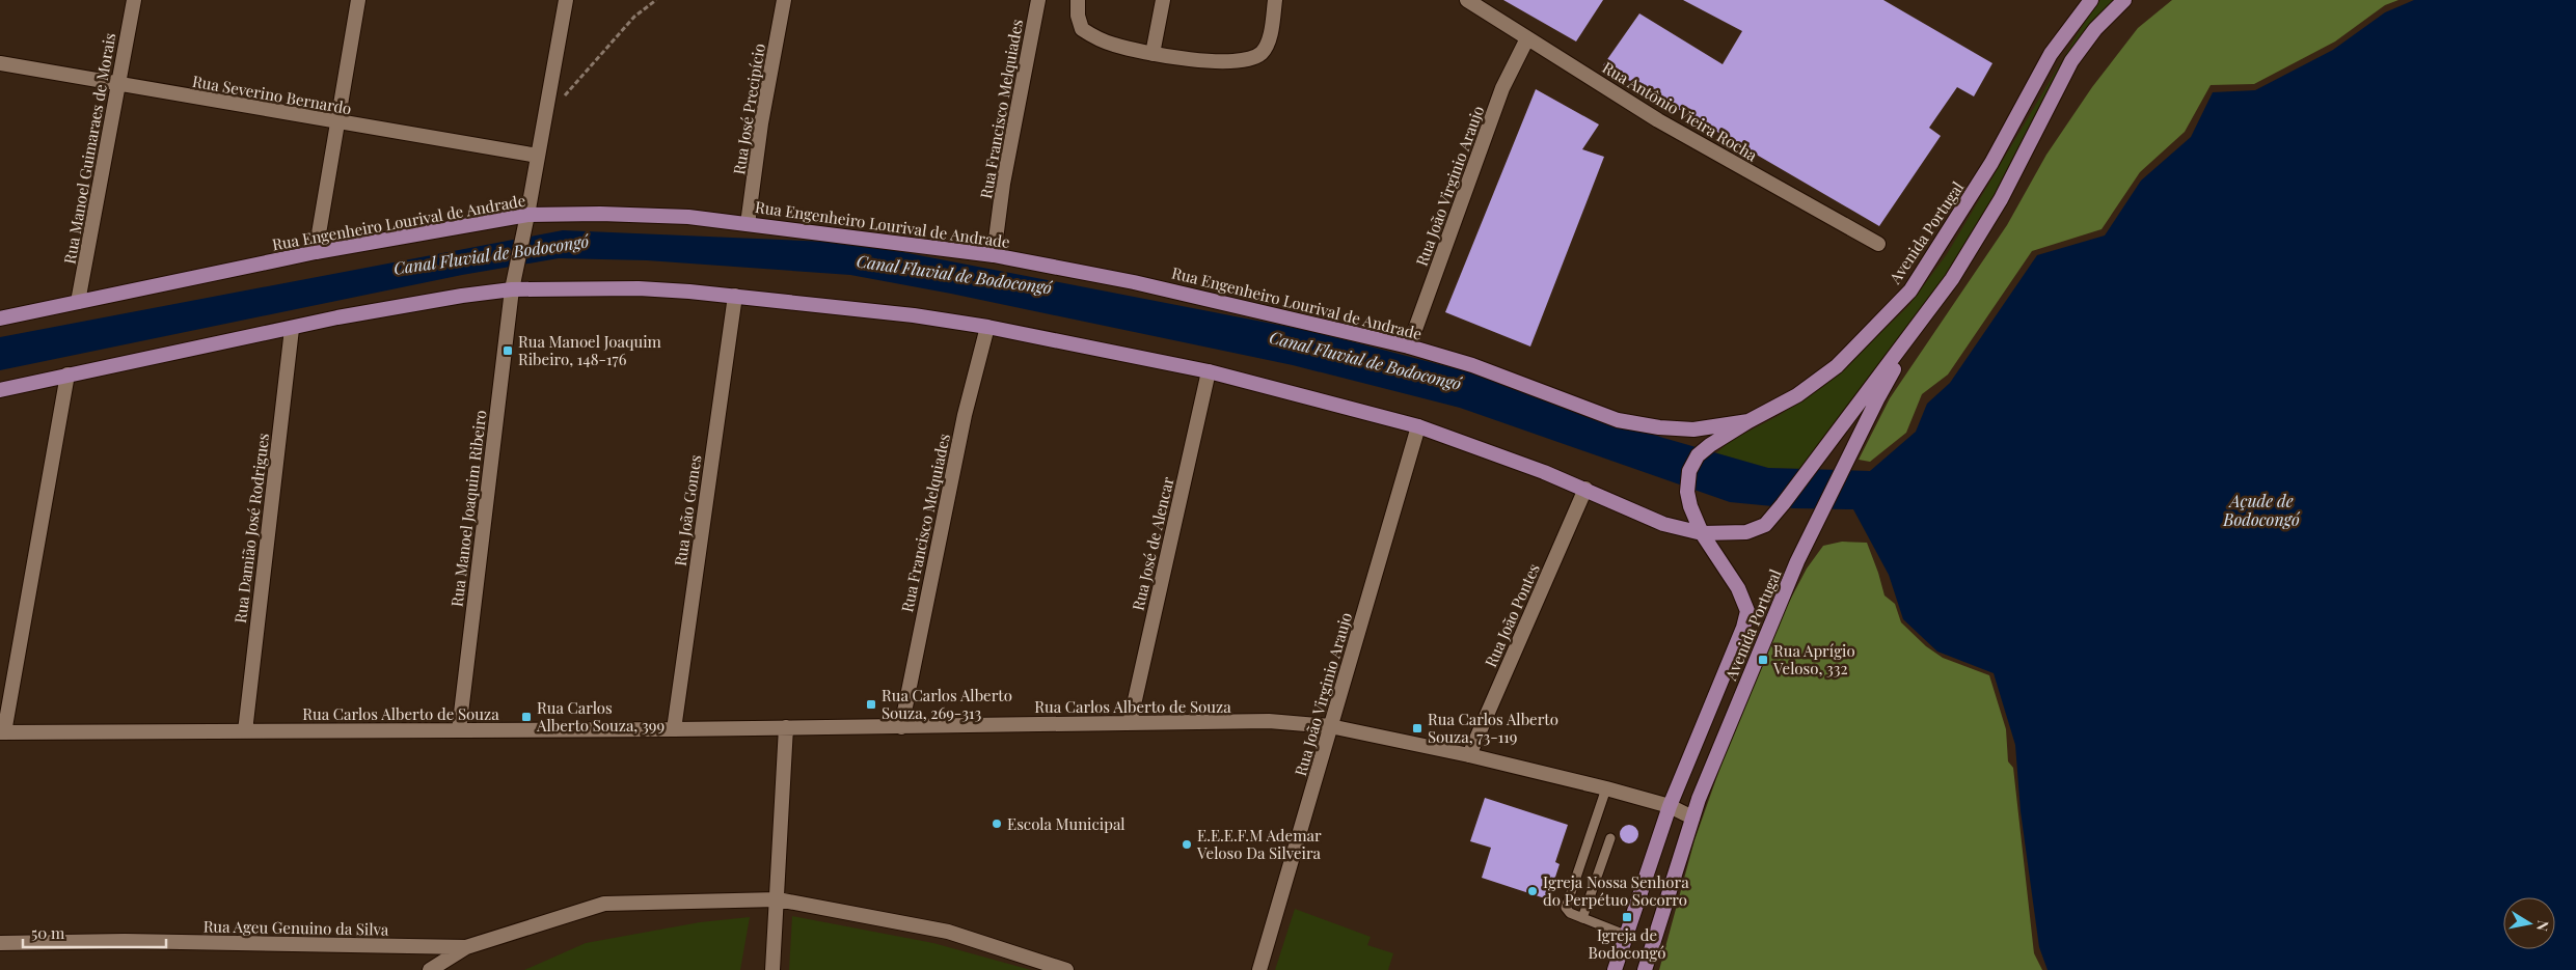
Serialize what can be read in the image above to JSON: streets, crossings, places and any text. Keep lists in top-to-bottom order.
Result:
{
  "streets": {
    "main road": ["Rua Engenheiro Lourival de Andrade", "Avenida Portugal"],
    "street": [
      "Rua Severino Bernardo",
      "Rua José Precipício",
      "Rua Francisco Melquiades",
      "Rua Antônio Vieira Rocha",
      "Rua Manoel Guimaraes de Morais",
      "Rua João Virginio Araujo",
      "Rua Manoel Joaquim Ribeiro",
      "Rua João Gomes",
      "Rua Damião José Rodrigues",
      "Rua José de Alencar",
      "Rua João Pontes",
      "Rua Carlos Alberto de Souza",
      "Rua Ageu Genuino da Silva"
    ]
  },
  "crossings": [
    ["Rua Severino Bernardo", "Rua Manoel Guimaraes de Morais"],
    ["Rua José Precipício", "Rua Engenheiro Lourival de Andrade"],
    ["Rua Francisco Melquiades", "Rua Engenheiro Lourival de Andrade"],
    ["Rua Francisco Melquiades", "Rua Carlos Alberto de Souza"],
    ["Rua Antônio Vieira Rocha", "Rua João Virginio Araujo"],
    ["Rua Manoel Guimaraes de Morais", "Rua Engenheiro Lourival de Andrade"],
    ["Rua João Virginio Araujo", "Rua Engenheiro Lourival de Andrade"],
    ["Rua João Virginio Araujo", "Rua Carlos Alberto de Souza"],
    ["Rua Engenheiro Lourival de Andrade", "Avenida Portugal"],
    ["Rua Engenheiro Lourival de Andrade", "Rua Manoel Joaquim Ribeiro"],
    ["Avenida Portugal", "Rua Carlos Alberto de Souza"],
    ["Rua Manoel Joaquim Ribeiro", "Rua Carlos Alberto de Souza"],
    ["Rua João Gomes", "Rua Carlos Alberto de Souza"],
    ["Rua Damião José Rodrigues", "Rua Carlos Alberto de Souza"],
    ["Rua José de Alencar", "Rua Carlos Alberto de Souza"],
    ["Rua João Pontes", "Rua Carlos Alberto de Souza"]
  ],
  "water": ["Canal Fluvial de Bodocongó", "Açude de Bodocongó"],
  "places": {
    "transit": [
      "Rua Manoel Joaquim Ribeiro, 148-176",
      "Rua Aprígio Veloso, 332",
      "Rua Carlos Alberto Souza, 269-313",
      "Rua Carlos Alberto Souza, 399",
      "Rua Carlos Alberto Souza, 73-119",
      "Igreja de Bodocongó"
    ],
    "other": ["Escola Municipal", "E.E.E.F.M Ademar Veloso Da Silveira", "Igreja Nossa Senhora do Perpétuo Socorro"]
  },
  "scale_bar": "50 m",
  "north": "right"
}
